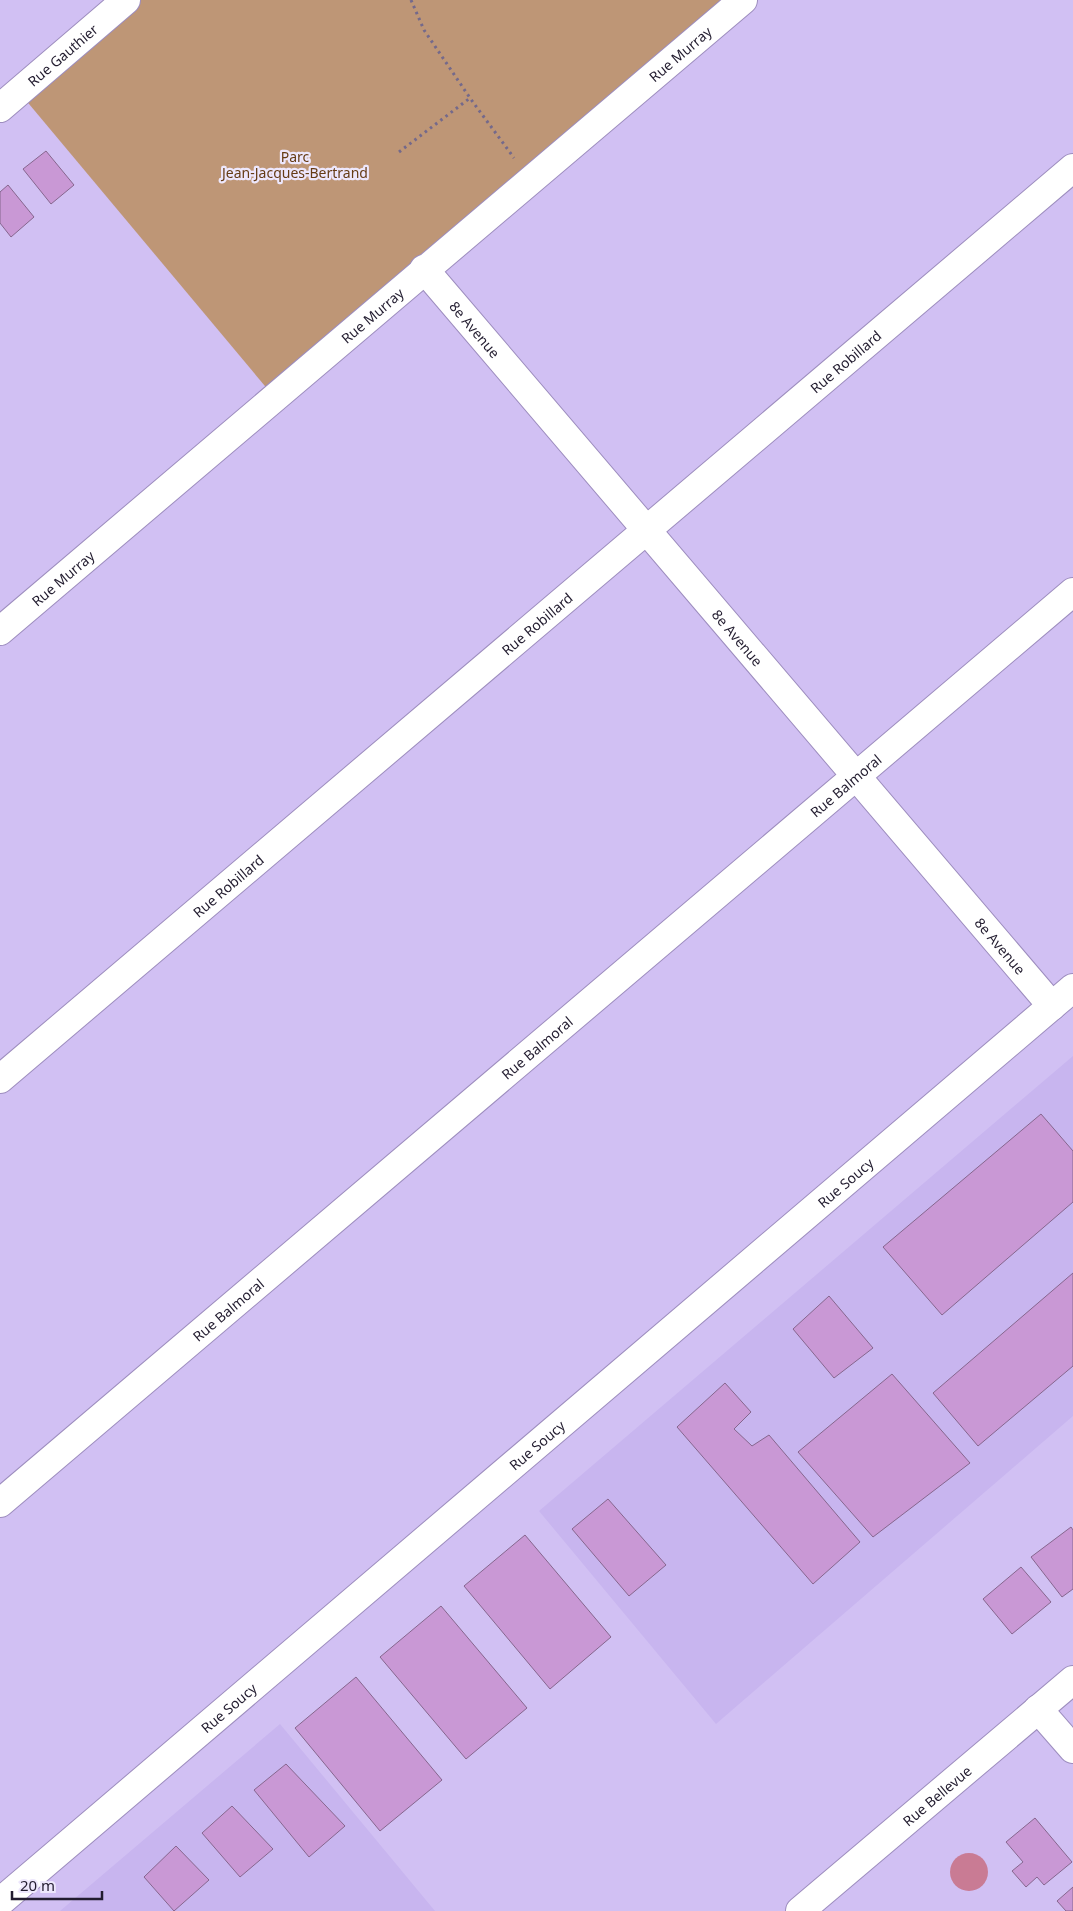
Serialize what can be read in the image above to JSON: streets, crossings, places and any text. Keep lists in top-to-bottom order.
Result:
{
  "streets": {
    "street": [
      "Rue Murray",
      "Rue Gauthier",
      "8e Avenue",
      "Rue Robillard",
      "Rue Balmoral",
      "Rue Soucy",
      "Rue Bellevue"
    ]
  },
  "crossings": [
    ["Rue Murray", "8e Avenue"],
    ["8e Avenue", "Rue Robillard"],
    ["8e Avenue", "Rue Balmoral"],
    ["8e Avenue", "Rue Soucy"]
  ],
  "parks": ["Parc Jean-Jacques-Bertrand"],
  "scale_bar": "20 m"
}
